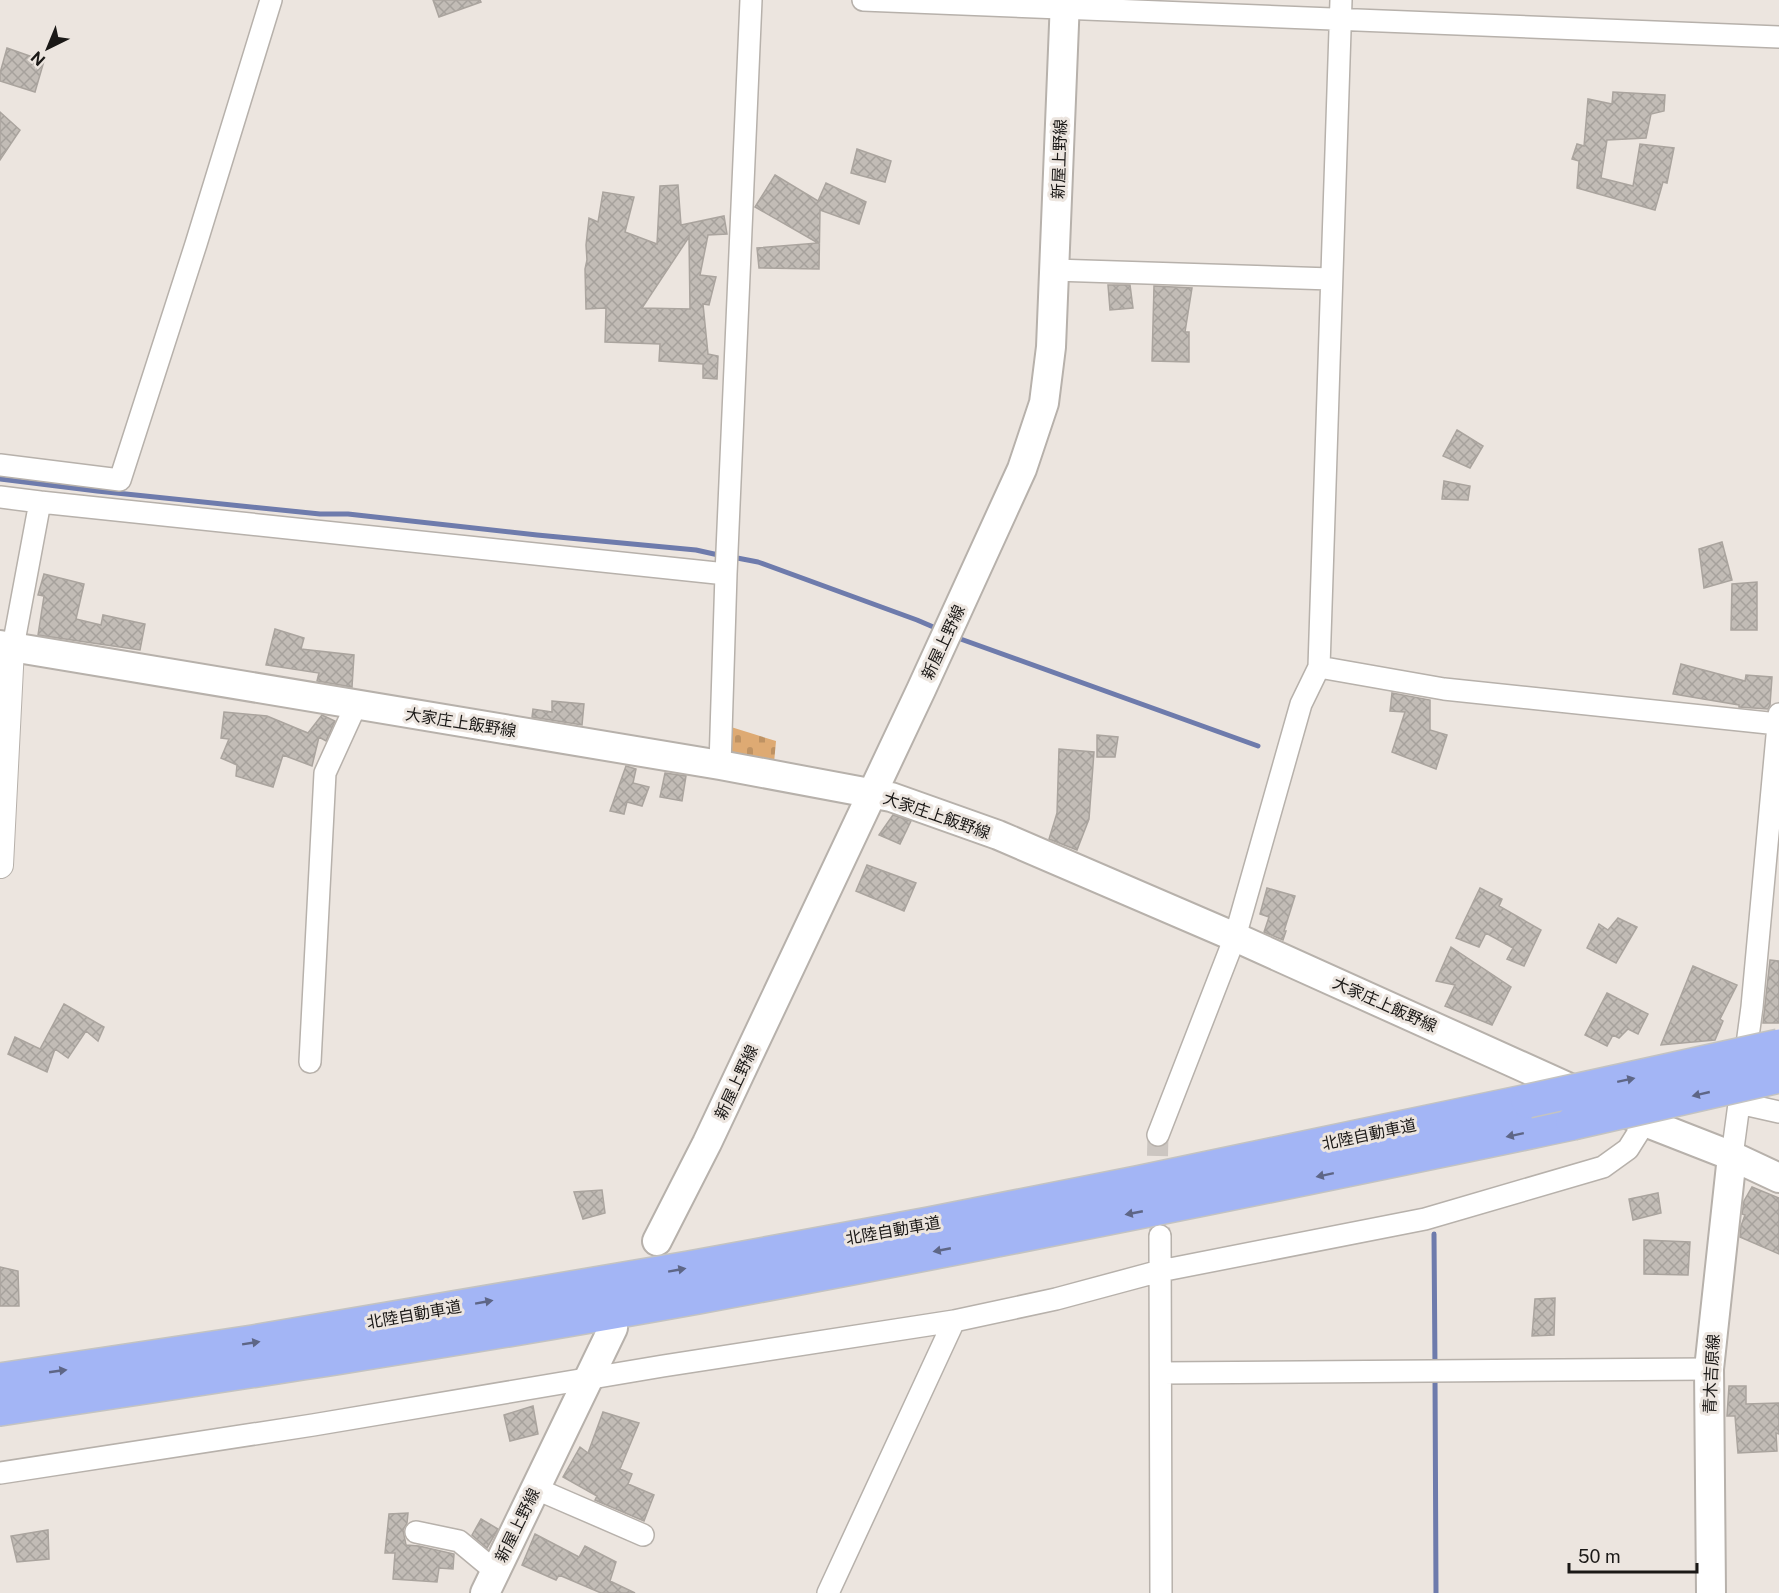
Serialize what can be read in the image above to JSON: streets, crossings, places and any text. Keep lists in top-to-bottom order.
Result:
{
  "streets": {
    "highway": ["北陸自動車道"],
    "main road": ["新屋上野線", "大家庄上飯野線", "青木吉原線"]
  },
  "crossings": [
    ["新屋上野線", "大家庄上飯野線"],
    ["大家庄上飯野線", "青木吉原線"]
  ],
  "scale_bar": "50 m",
  "north": "bottom left"
}
